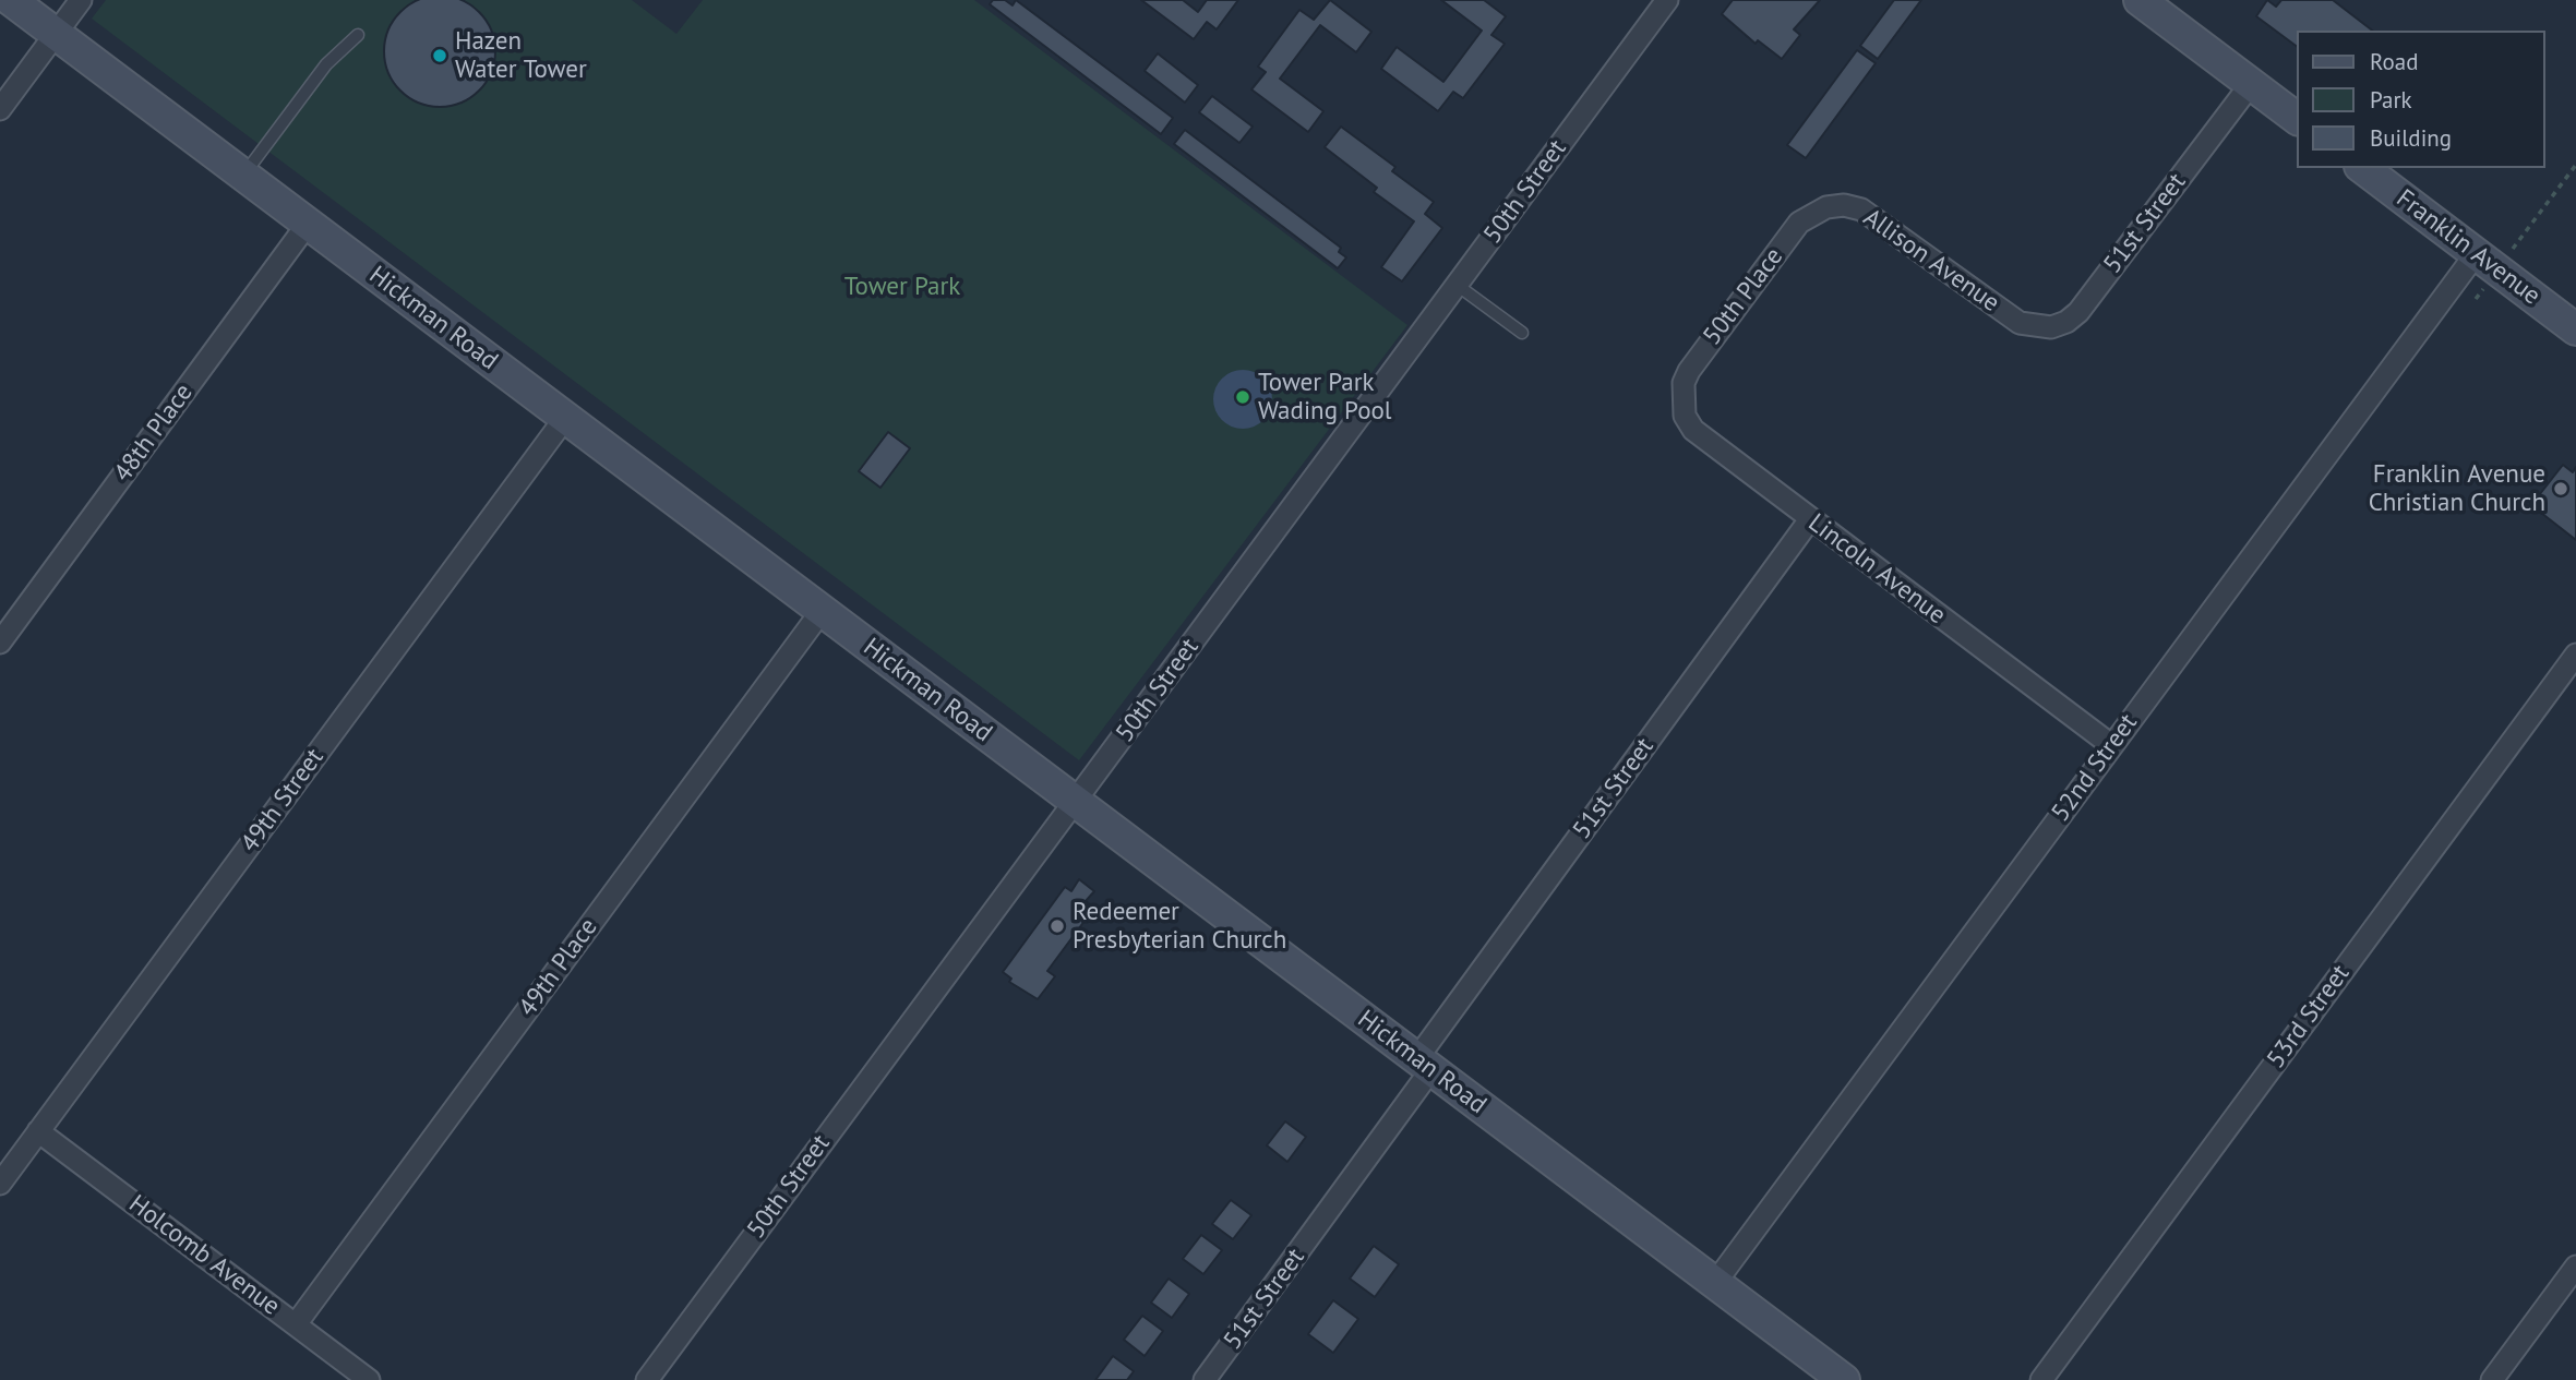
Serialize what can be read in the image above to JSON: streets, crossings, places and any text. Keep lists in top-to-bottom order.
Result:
{
  "streets": {
    "main road": ["Franklin Avenue", "Hickman Road"],
    "street": [
      "50th Street",
      "51st Street",
      "Allison Avenue",
      "50th Place",
      "48th Place",
      "Lincoln Avenue",
      "52nd Street",
      "49th Street",
      "49th Place",
      "53rd Street",
      "Holcomb Avenue"
    ]
  },
  "crossings": [
    ["50th Street", "Hickman Road"],
    ["51st Street", "Allison Avenue"],
    ["51st Street", "Hickman Road"],
    ["51st Street", "Lincoln Avenue"],
    ["Franklin Avenue", "52nd Street"],
    ["Allison Avenue", "50th Place"],
    ["50th Place", "Lincoln Avenue"],
    ["Hickman Road", "48th Place"],
    ["Hickman Road", "52nd Street"],
    ["Hickman Road", "49th Street"],
    ["Hickman Road", "49th Place"],
    ["Lincoln Avenue", "52nd Street"],
    ["49th Street", "Holcomb Avenue"],
    ["49th Place", "Holcomb Avenue"]
  ],
  "parks": ["Tower Park"],
  "places": [
    "Hazen Water Tower",
    "Tower Park Wading Pool",
    "Franklin Avenue Christian Church",
    "Redeemer Presbyterian Church"
  ],
  "legend": ["Road", "Park", "Building"]
}
